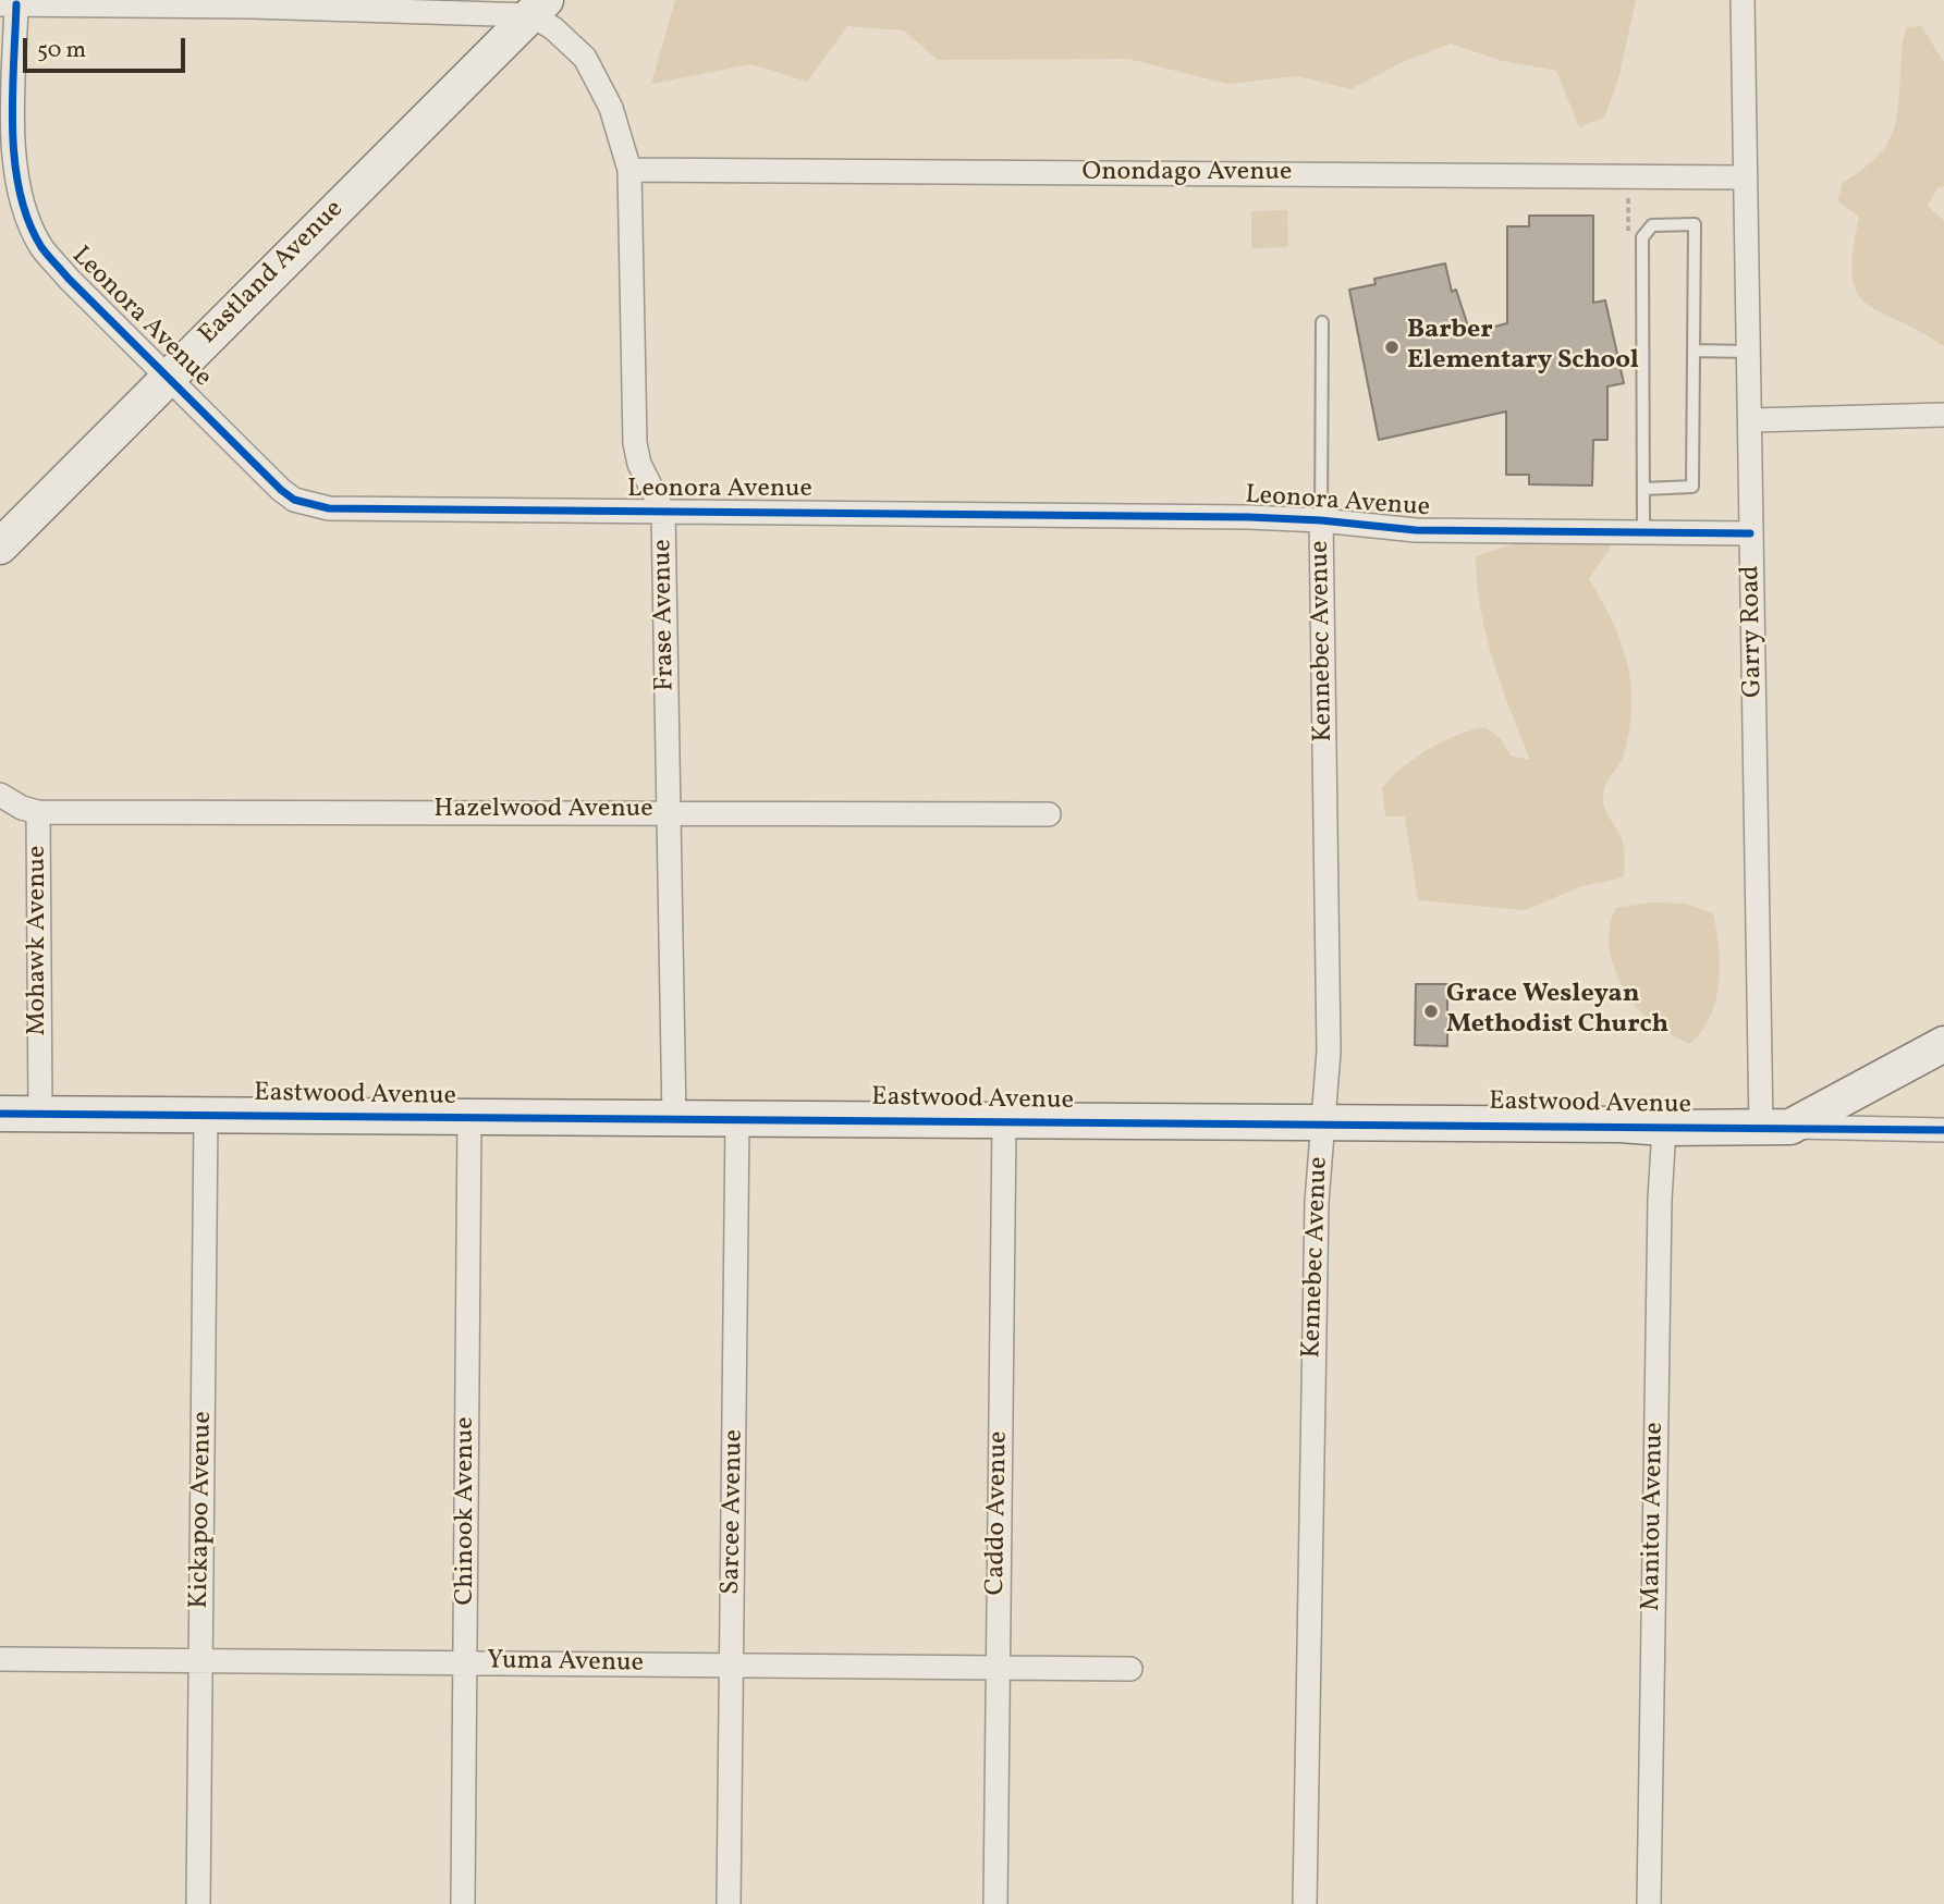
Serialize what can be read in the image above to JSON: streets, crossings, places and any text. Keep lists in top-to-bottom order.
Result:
{
  "streets": {
    "street": [
      "Onondago Avenue",
      "Eastland Avenue",
      "Leonora Avenue",
      "Frase Avenue",
      "Garry Road",
      "Kennebec Avenue",
      "Hazelwood Avenue",
      "Mohawk Avenue",
      "Eastwood Avenue",
      "Kickapoo Avenue",
      "Chinook Avenue",
      "Sarcee Avenue",
      "Caddo Avenue",
      "Manitou Avenue",
      "Yuma Avenue"
    ]
  },
  "crossings": [
    ["Onondago Avenue", "Frase Avenue"],
    ["Onondago Avenue", "Garry Road"],
    ["Eastland Avenue", "Leonora Avenue"],
    ["Eastland Avenue", "Frase Avenue"],
    ["Leonora Avenue", "Frase Avenue"],
    ["Leonora Avenue", "Garry Road"],
    ["Leonora Avenue", "Kennebec Avenue"],
    ["Frase Avenue", "Hazelwood Avenue"],
    ["Frase Avenue", "Eastwood Avenue"],
    ["Garry Road", "Eastwood Avenue"],
    ["Kennebec Avenue", "Eastwood Avenue"],
    ["Hazelwood Avenue", "Mohawk Avenue"],
    ["Mohawk Avenue", "Eastwood Avenue"],
    ["Eastwood Avenue", "Kickapoo Avenue"],
    ["Eastwood Avenue", "Chinook Avenue"],
    ["Eastwood Avenue", "Sarcee Avenue"],
    ["Eastwood Avenue", "Caddo Avenue"],
    ["Eastwood Avenue", "Manitou Avenue"],
    ["Kickapoo Avenue", "Yuma Avenue"],
    ["Chinook Avenue", "Yuma Avenue"],
    ["Sarcee Avenue", "Yuma Avenue"],
    ["Caddo Avenue", "Yuma Avenue"]
  ],
  "places": ["Barber Elementary School", "Grace Wesleyan Methodist Church"],
  "scale_bar": "50 m"
}
